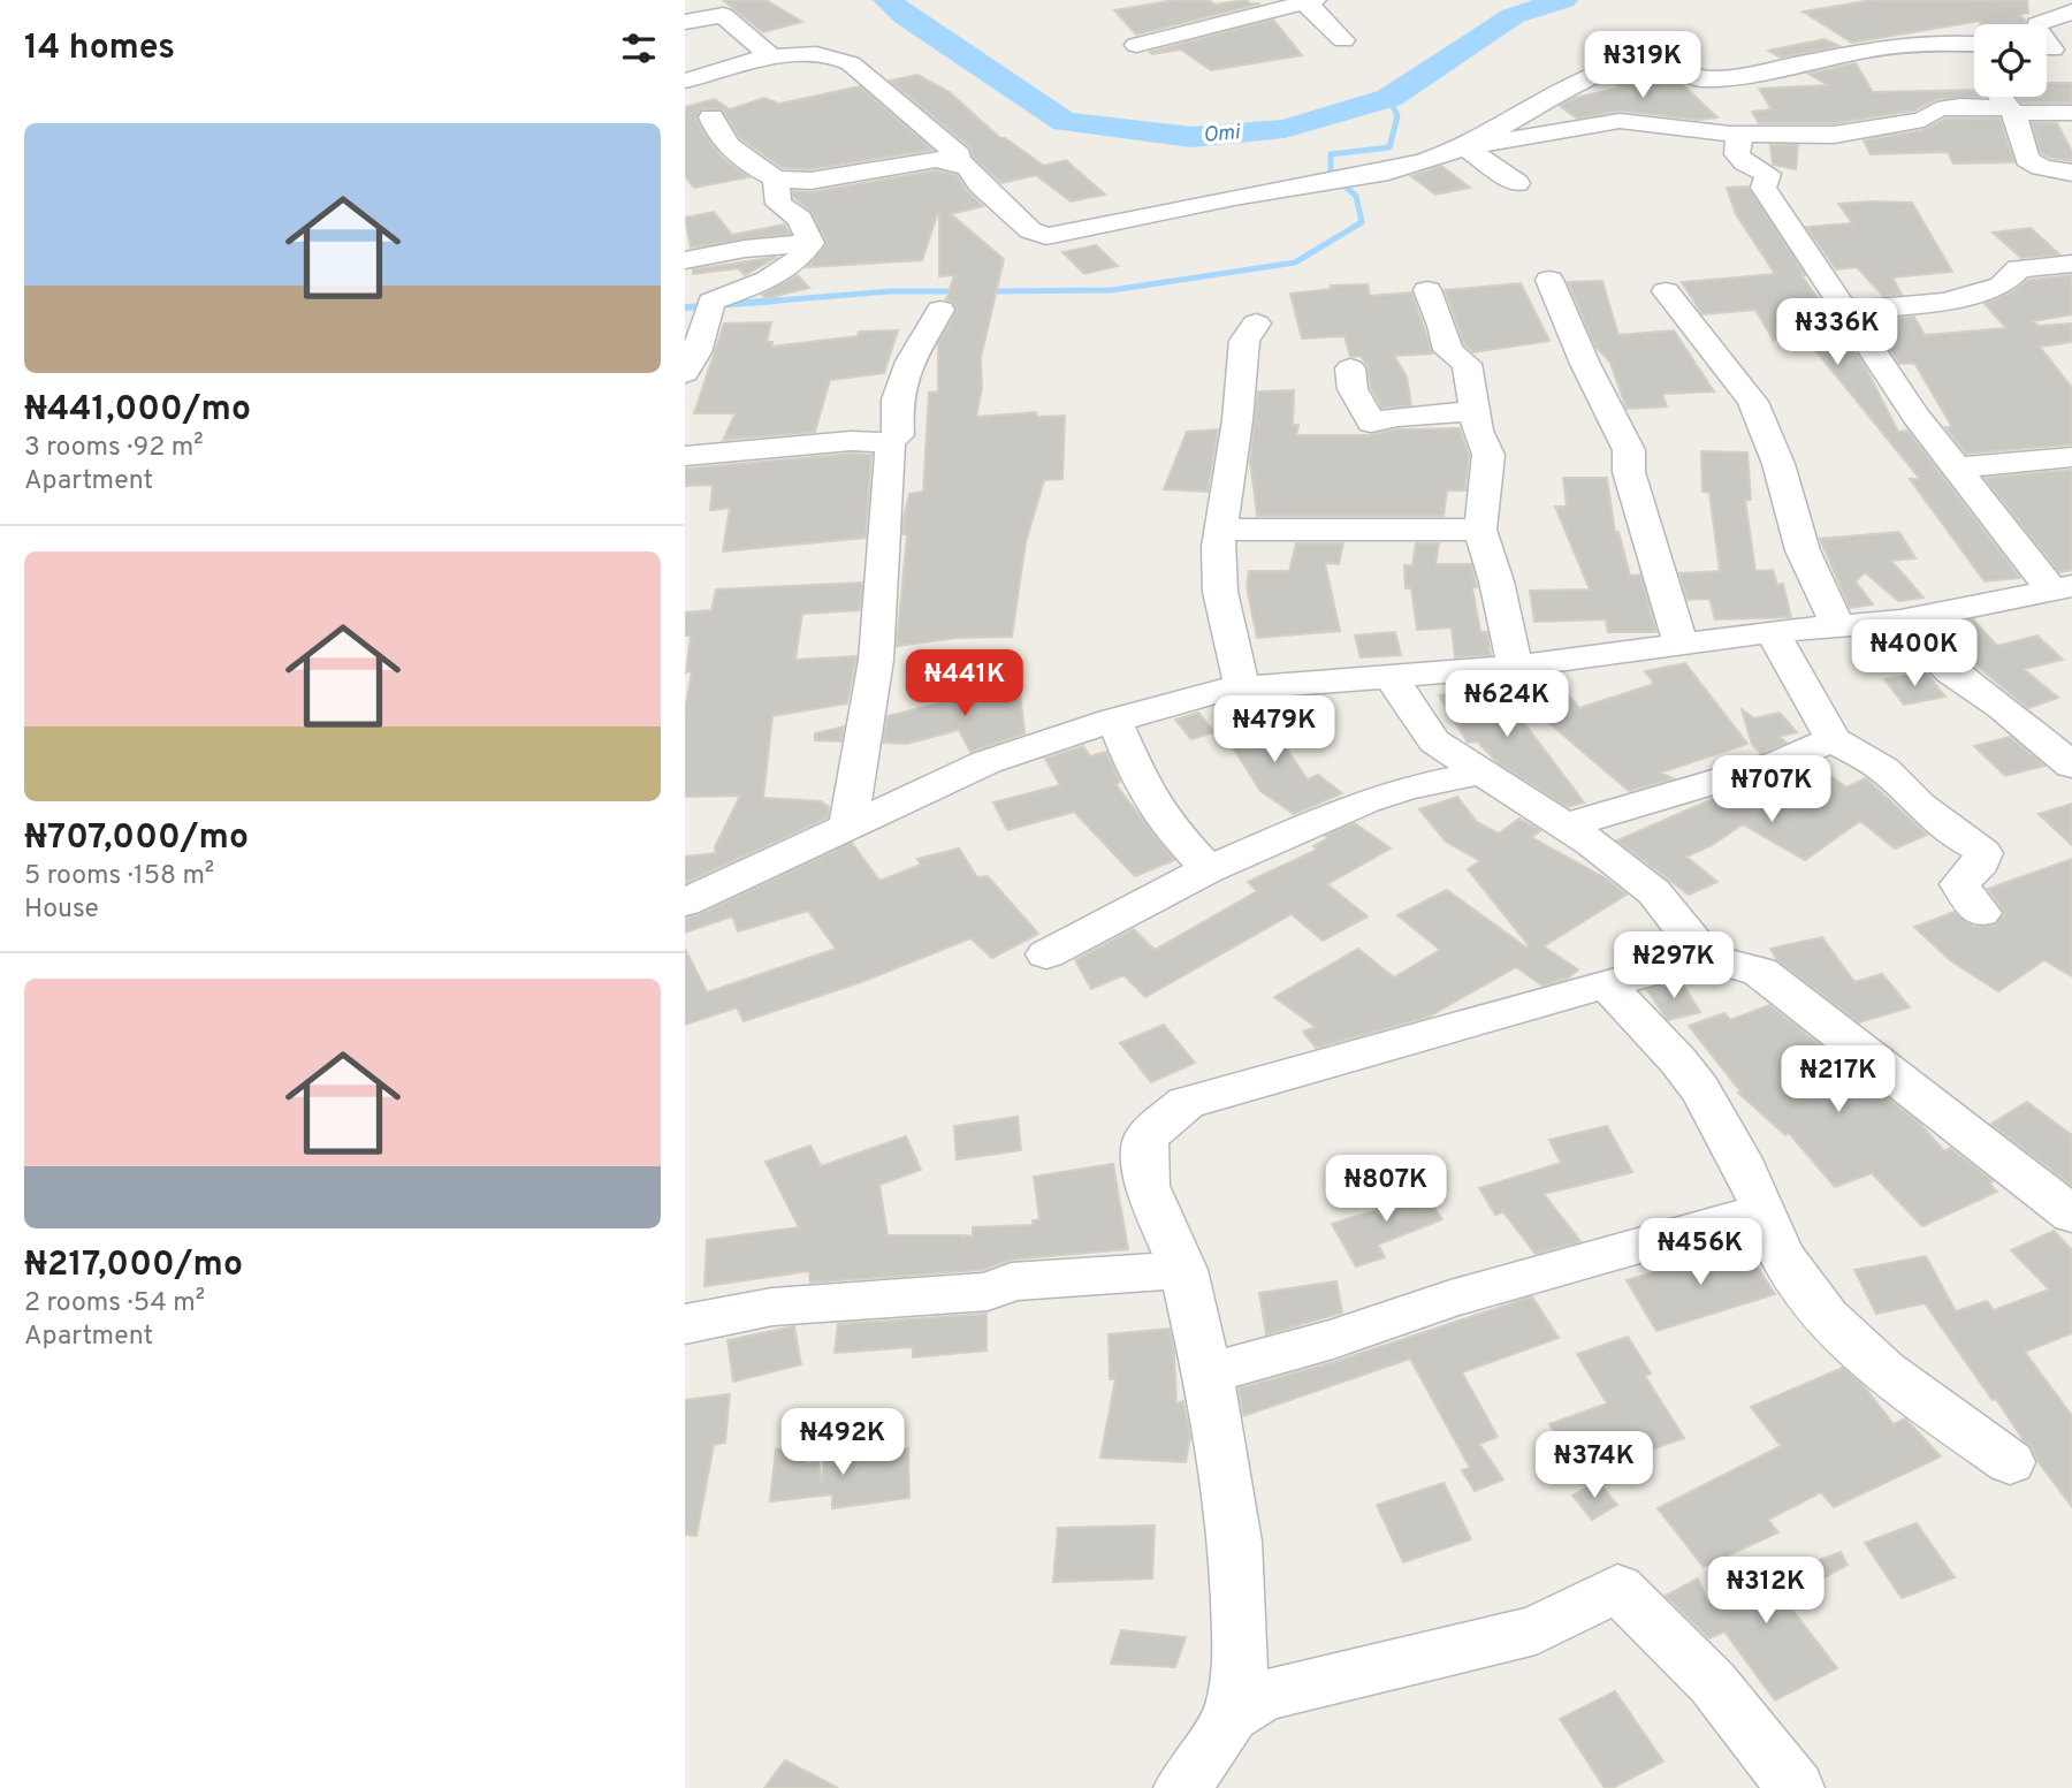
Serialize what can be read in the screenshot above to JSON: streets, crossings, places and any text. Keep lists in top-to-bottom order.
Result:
{
  "water": ["Omi"],
  "page": {
    "heading": "14 homes",
    "price": [
      "₦319K",
      "₦336K",
      "₦400K",
      "₦441K",
      "₦624K",
      "₦479K",
      "₦707K",
      "₦297K",
      "₦217K",
      "₦807K",
      "₦456K",
      "₦492K",
      "₦374K",
      "₦312K"
    ],
    "list": [
      {
        "name": "₦441,000/mo",
        "note": "3 rooms · 92 m² · Apartment"
      },
      {
        "name": "₦707,000/mo",
        "note": "5 rooms · 158 m² · House"
      },
      {
        "name": "₦217,000/mo",
        "note": "2 rooms · 54 m² · Apartment"
      }
    ]
  }
}
